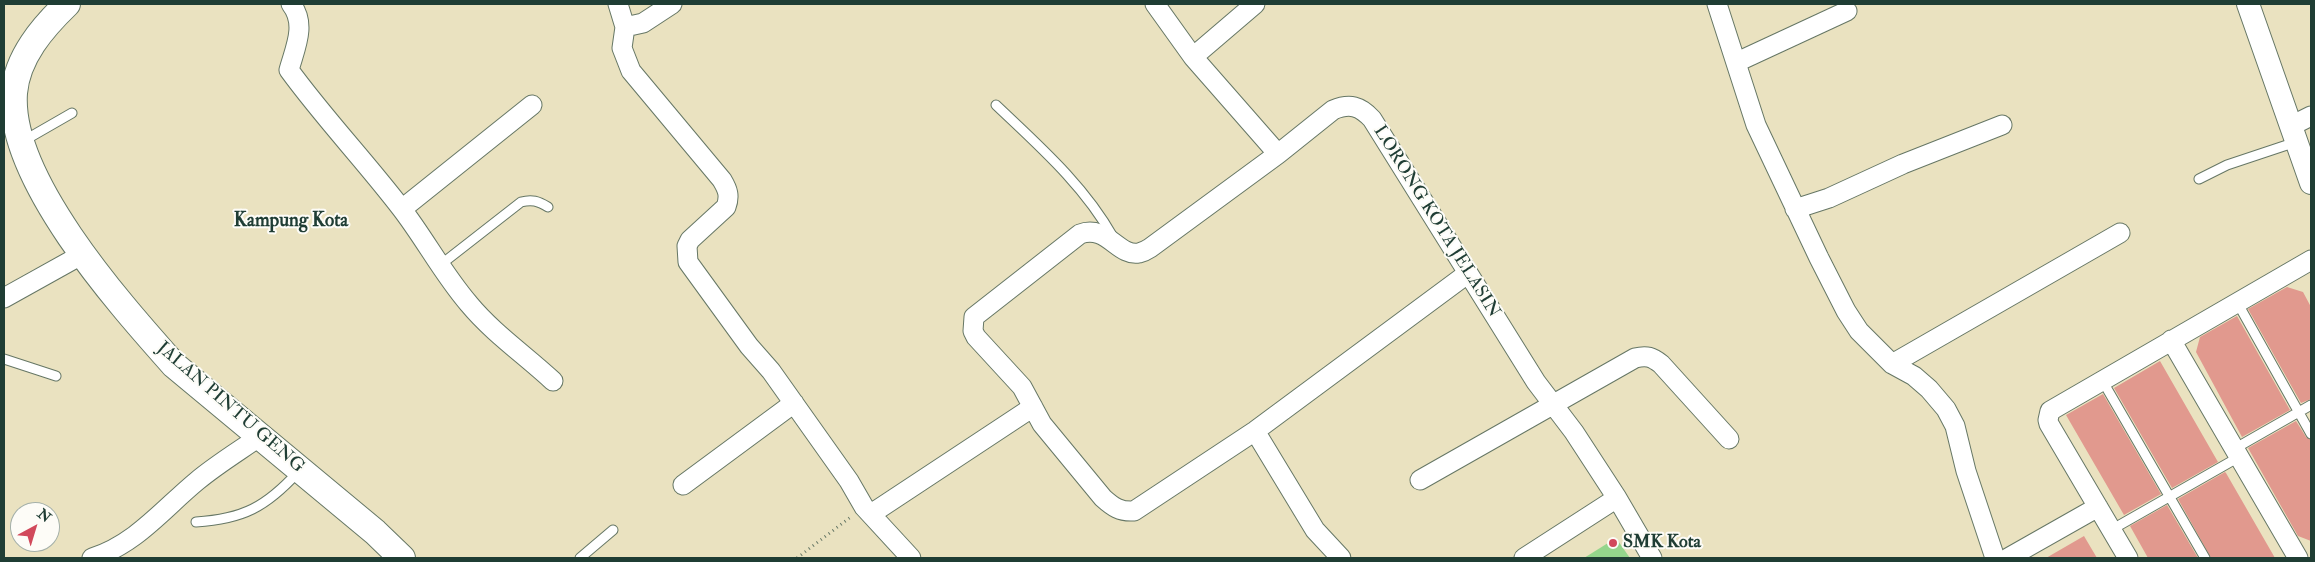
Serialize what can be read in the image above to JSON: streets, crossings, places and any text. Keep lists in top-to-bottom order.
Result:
{
  "streets": {
    "main road": ["JALAN PINTU GENG"],
    "street": ["LORONG KOTA JELASIN"]
  },
  "districts": ["Kampung Kota"],
  "places": ["SMK Kota"],
  "north": "top right"
}
